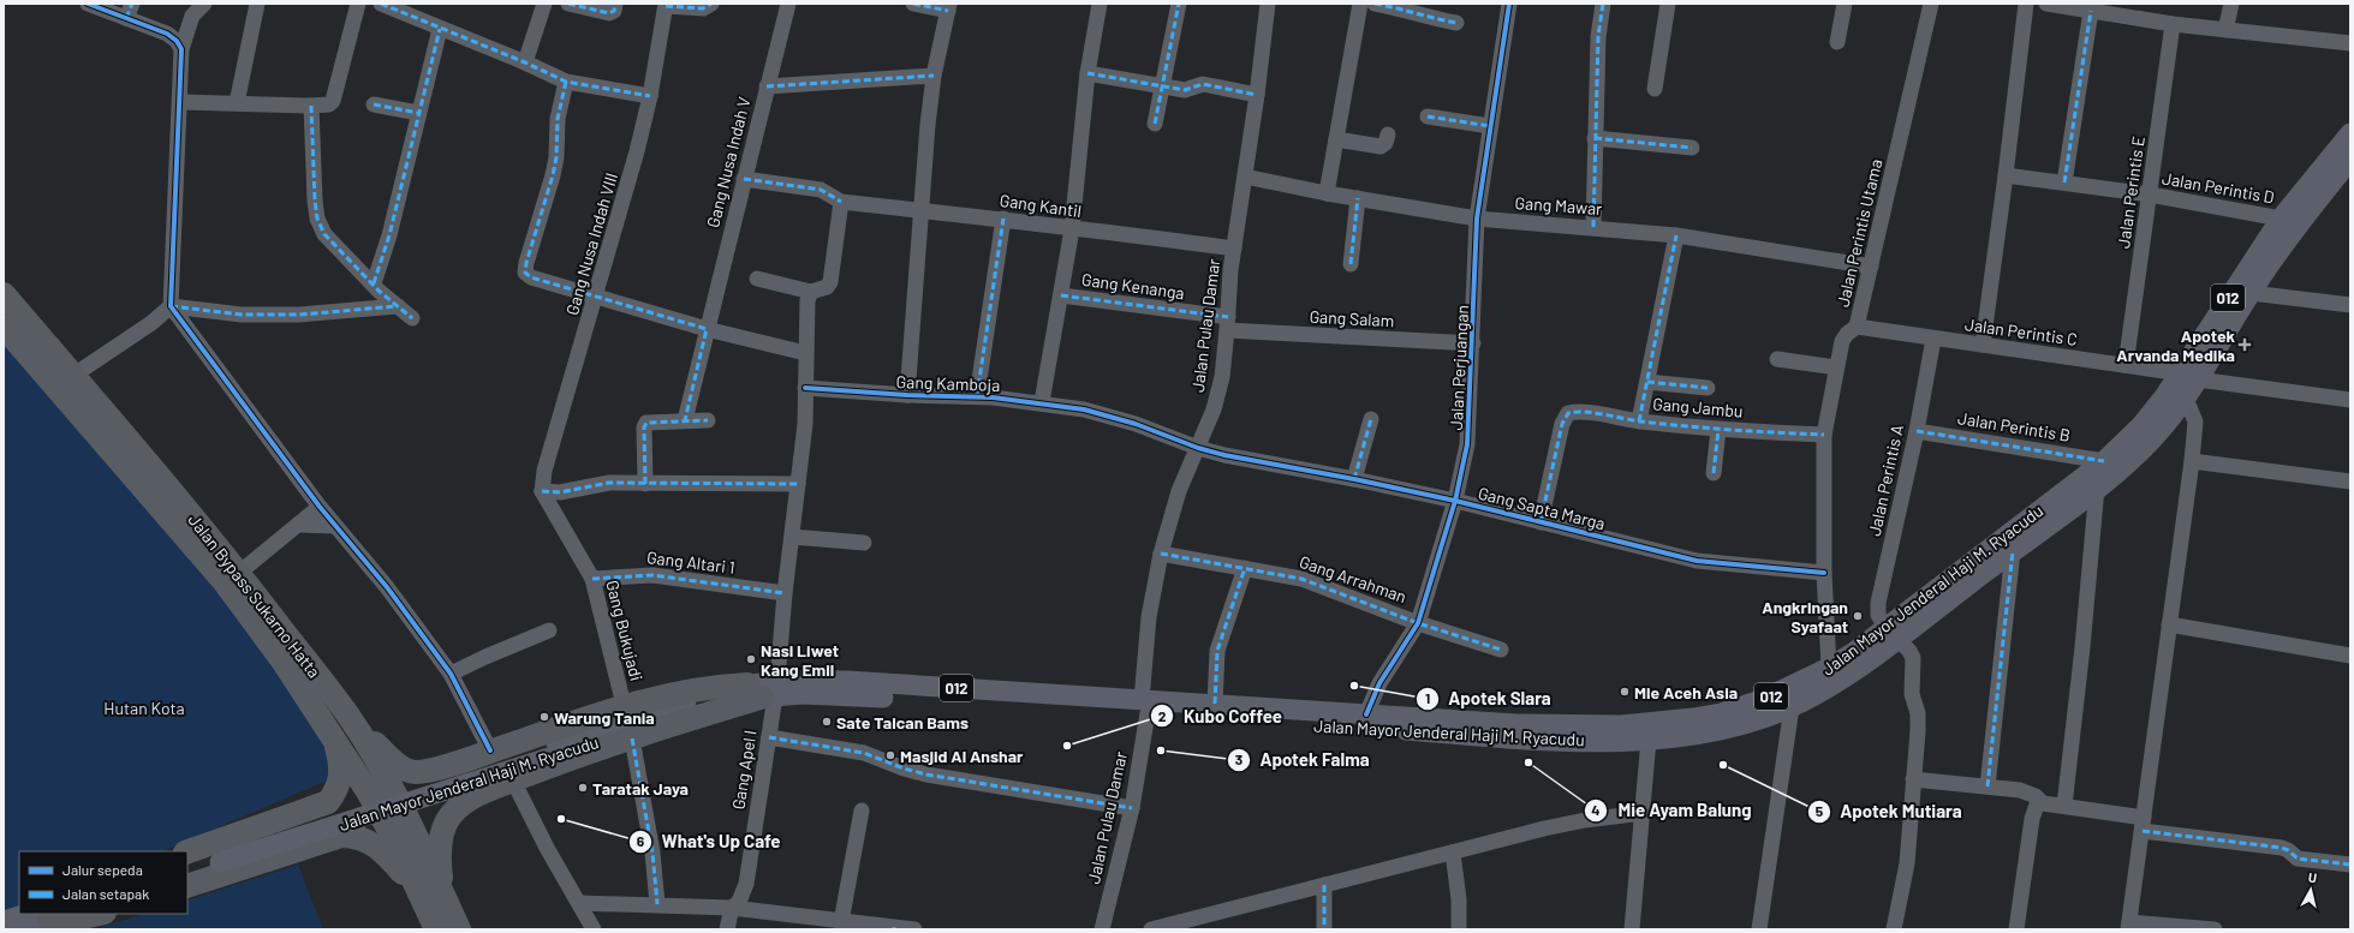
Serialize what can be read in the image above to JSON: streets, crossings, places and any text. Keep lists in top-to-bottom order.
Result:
{
  "streets": {
    "highway": ["Jalan Bypass Sukarno Hatta"],
    "main road": ["012", "Jalan Mayor Jenderal Haji M. Ryacudu"],
    "street": [
      "Gang Nusa Indah V",
      "Jalan Perintis D",
      "Jalan Perintis E",
      "Gang Kantil",
      "Gang Mawar",
      "Jalan Perintis Utama",
      "Gang Nusa Indah VIII",
      "Gang Kenanga",
      "Gang Salam",
      "Jalan Pulau Damar",
      "Jalan Perintis C",
      "Jalan Perjuangan",
      "Gang Kamboja",
      "Gang Jambu",
      "Jalan Perintis B",
      "Jalan Perintis A",
      "Gang Sapta Marga",
      "Gang Altari 1",
      "Gang Arrahman",
      "Gang Bukujadi",
      "Gang Apel I"
    ]
  },
  "crossings": [
    ["Jalan Perintis D", "Jalan Perintis E"],
    ["Jalan Perintis D", "Jalan Mayor Jenderal Haji M. Ryacudu"],
    ["Jalan Perintis E", "Jalan Perintis C"],
    ["Gang Kantil", "Jalan Pulau Damar"],
    ["Gang Mawar", "Jalan Perintis Utama"],
    ["Gang Mawar", "Jalan Pulau Damar"],
    ["Gang Mawar", "Jalan Perjuangan"],
    ["Jalan Perintis Utama", "Jalan Perintis C"],
    ["Jalan Perintis Utama", "Gang Jambu"],
    ["Jalan Perintis Utama", "Gang Sapta Marga"],
    ["Jalan Perintis Utama", "Jalan Mayor Jenderal Haji M. Ryacudu"],
    ["Gang Nusa Indah VIII", "Gang Bukujadi"],
    ["Gang Kenanga", "Gang Salam"],
    ["Gang Kenanga", "Jalan Pulau Damar"],
    ["Gang Salam", "Jalan Pulau Damar"],
    ["Gang Salam", "Jalan Perjuangan"],
    ["Jalan Pulau Damar", "Gang Kamboja"],
    ["Jalan Pulau Damar", "Gang Sapta Marga"],
    ["Jalan Pulau Damar", "Gang Arrahman"],
    ["Jalan Pulau Damar", "Jalan Mayor Jenderal Haji M. Ryacudu"],
    ["Jalan Perintis C", "Jalan Perintis A"],
    ["Jalan Perintis C", "Jalan Mayor Jenderal Haji M. Ryacudu"],
    ["Jalan Perjuangan", "Gang Sapta Marga"],
    ["Jalan Perjuangan", "Gang Arrahman"],
    ["Jalan Perjuangan", "Jalan Mayor Jenderal Haji M. Ryacudu"],
    ["Gang Kamboja", "Gang Sapta Marga"],
    ["Gang Kamboja", "Gang Apel I"],
    ["Gang Jambu", "Gang Sapta Marga"],
    ["Jalan Perintis B", "Jalan Perintis A"],
    ["Jalan Perintis B", "Jalan Mayor Jenderal Haji M. Ryacudu"],
    ["Jalan Perintis A", "Jalan Mayor Jenderal Haji M. Ryacudu"],
    ["Gang Altari 1", "Gang Bukujadi"],
    ["Gang Altari 1", "Gang Apel I"],
    ["Jalan Mayor Jenderal Haji M. Ryacudu", "Gang Apel I"]
  ],
  "parks": ["Hutan Kota"],
  "places": {
    "health": ["Apotek Arvanda Medika"],
    "other": [
      "Angkringan Syafaat",
      "Nasi Liwet Kang Emil",
      "Apotek Slara",
      "Mie Aceh Asia",
      "Warung Tania",
      "Sate Taican Bams",
      "Kubo Coffee",
      "Apotek Falma",
      "Masjid Al Anshar",
      "Mie Ayam Balung",
      "Apotek Mutiara",
      "Taratak Jaya",
      "What's Up Cafe"
    ]
  },
  "legend": ["Jalur sepeda", "Jalan setapak"],
  "north": "top"
}
